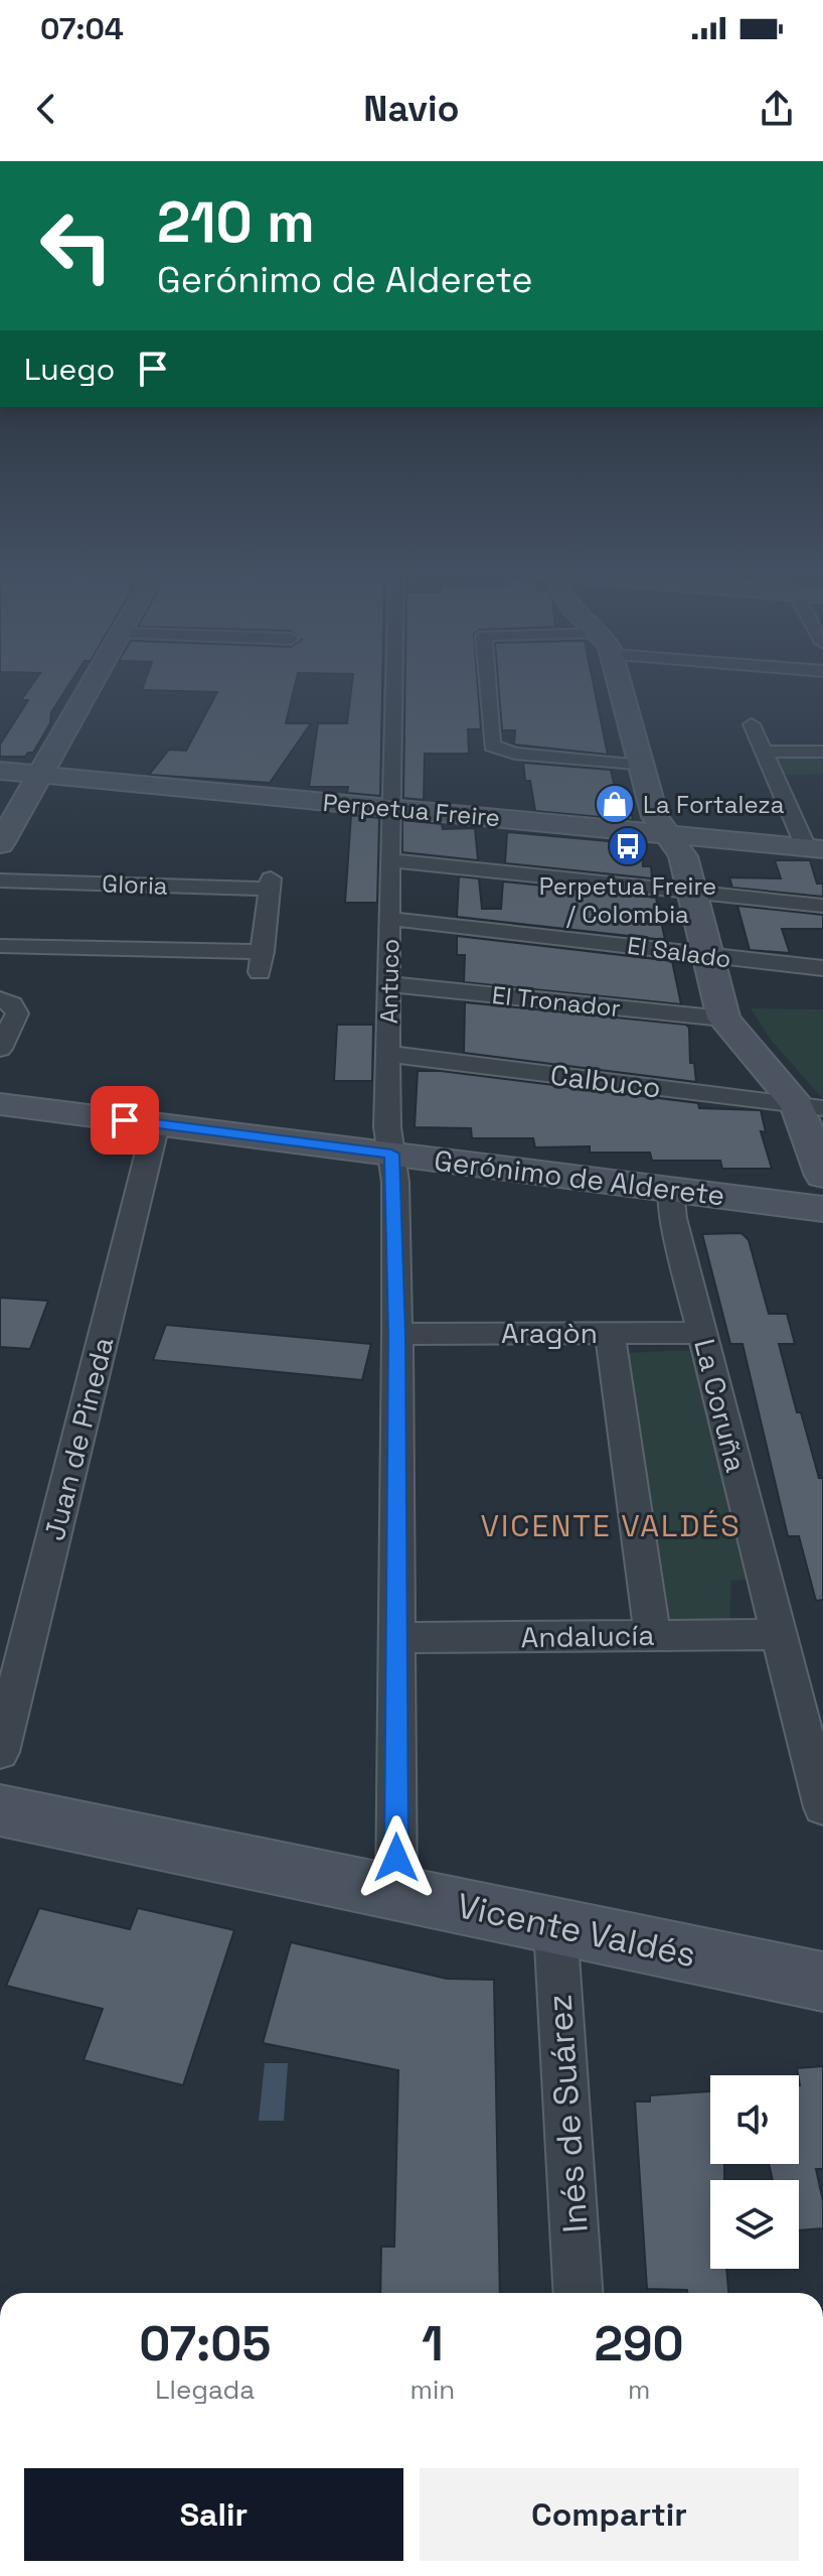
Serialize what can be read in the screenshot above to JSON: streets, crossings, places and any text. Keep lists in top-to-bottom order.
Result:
{
  "streets": {
    "street": [
      "Perpetua Freire",
      "Gloria",
      "El Salado",
      "Antuco",
      "El Tronador",
      "Calbuco",
      "Gerónimo de Alderete",
      "Aragòn",
      "La Coruña",
      "Juan de Pineda",
      "Andalucía",
      "Vicente Valdés",
      "Inés de Suárez"
    ]
  },
  "crossings": [
    ["Perpetua Freire", "Antuco"],
    ["El Salado", "Antuco"],
    ["Antuco", "El Tronador"],
    ["Antuco", "Calbuco"],
    ["Antuco", "Gerónimo de Alderete"],
    ["Antuco", "Aragòn"],
    ["Antuco", "Andalucía"],
    ["Antuco", "Vicente Valdés"],
    ["Gerónimo de Alderete", "La Coruña"],
    ["Gerónimo de Alderete", "Juan de Pineda"],
    ["Aragòn", "La Coruña"],
    ["La Coruña", "Andalucía"],
    ["Vicente Valdés", "Inés de Suárez"]
  ],
  "districts": ["VICENTE VALDÉS"],
  "places": {
    "shop": ["La Fortaleza"],
    "bus stop": ["Perpetua Freire / Colombia"]
  },
  "page": {
    "status": "07:04",
    "header": "Navio",
    "turn": ["210 m", "Gerónimo de Alderete"],
    "then": "Luego",
    "eta": [
      "07:05",
      "Llegada",
      "1",
      "min",
      "290",
      "m"
    ],
    "buttons": ["Salir", "Compartir"]
  }
}
